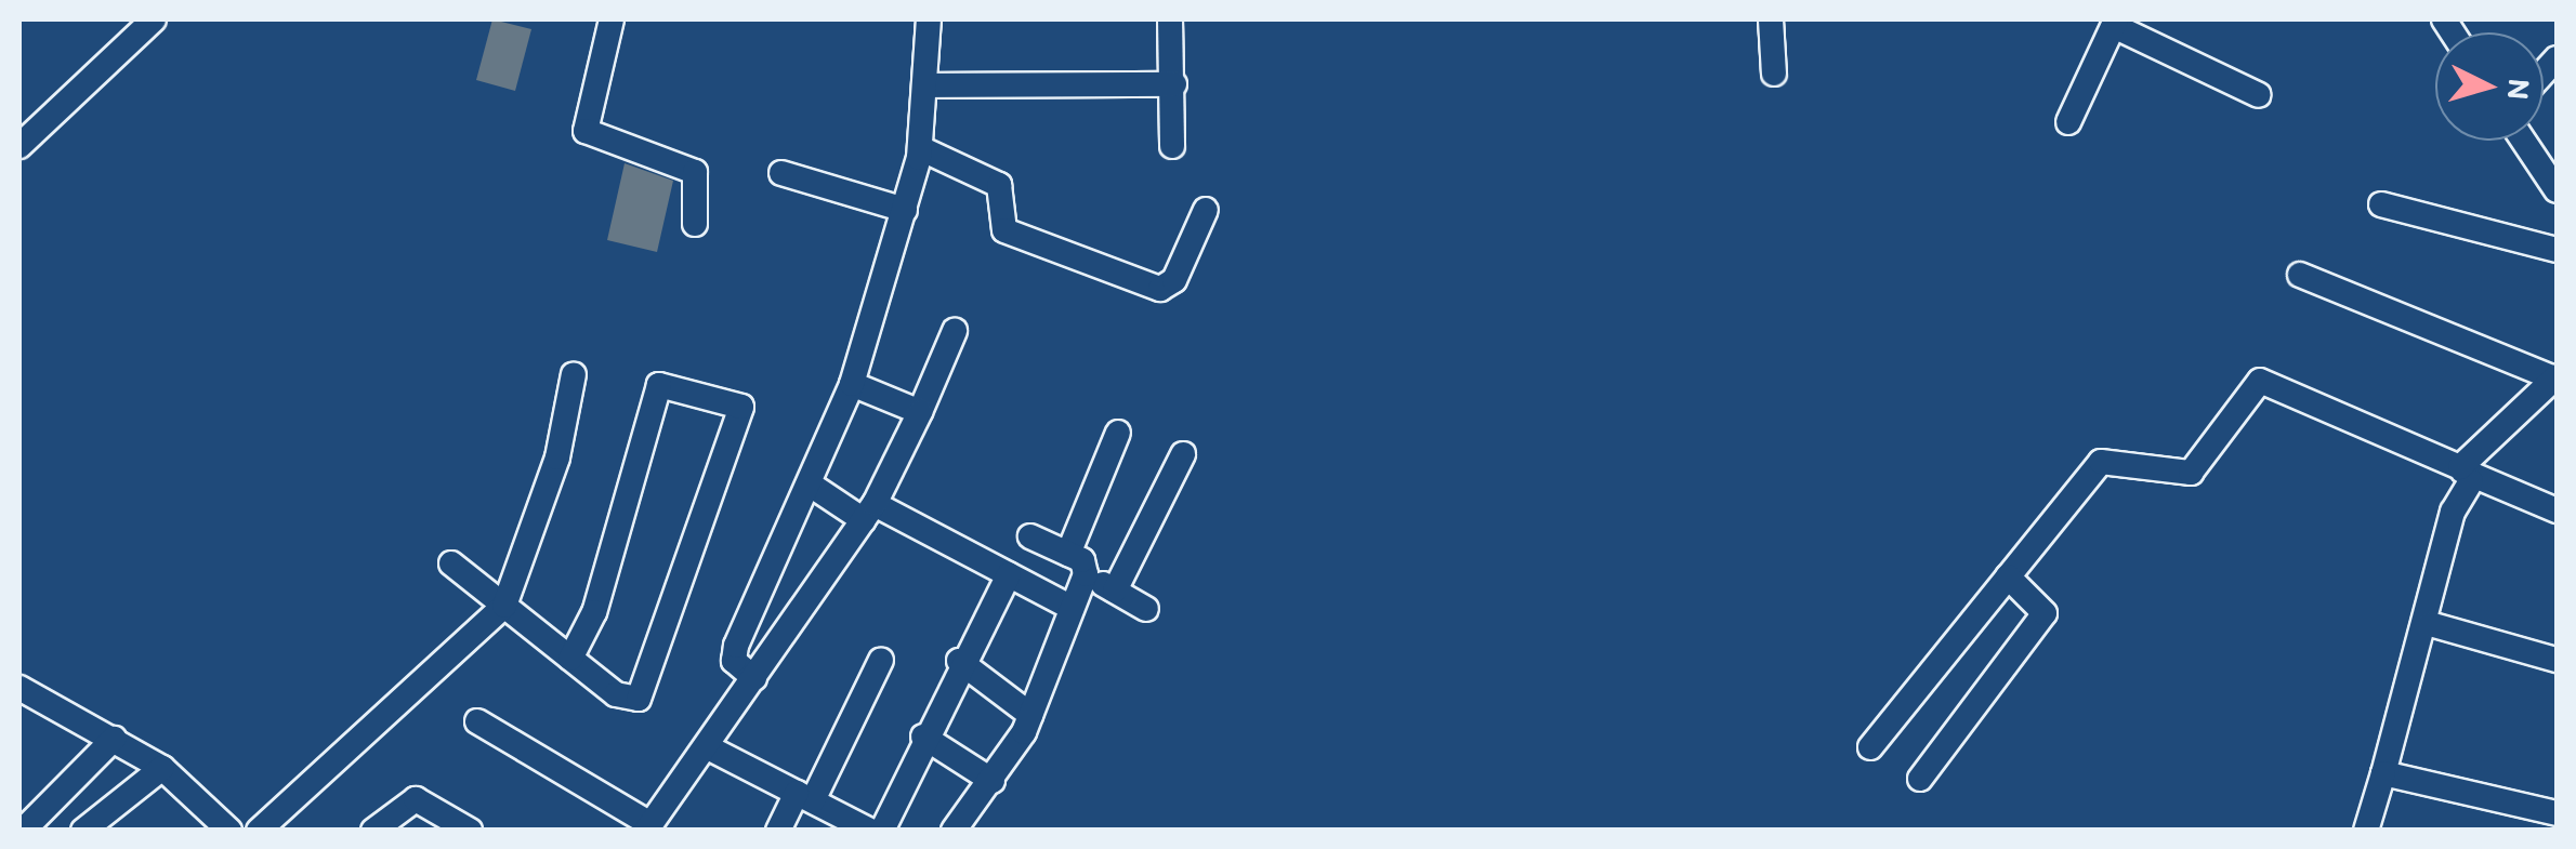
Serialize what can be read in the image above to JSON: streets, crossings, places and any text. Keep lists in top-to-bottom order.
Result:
{
  "north": "right"
}
